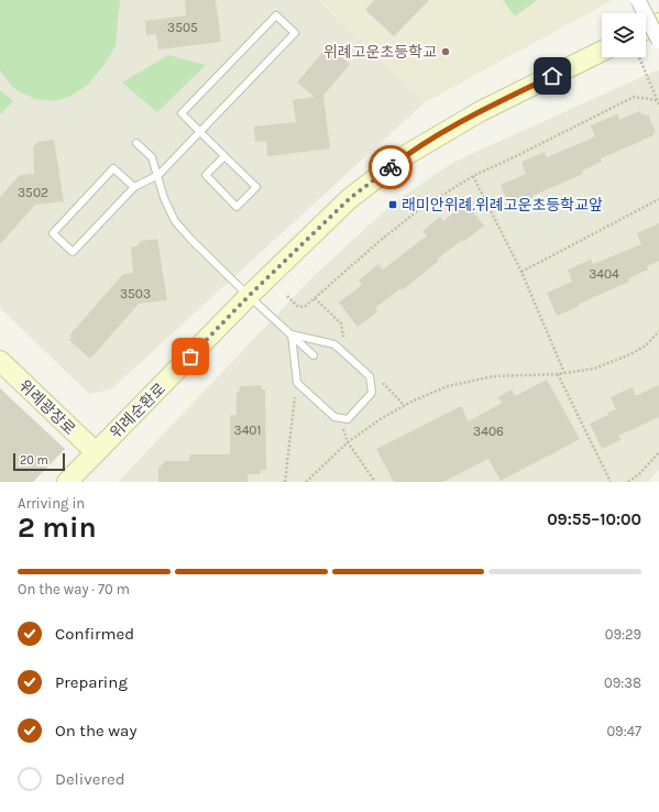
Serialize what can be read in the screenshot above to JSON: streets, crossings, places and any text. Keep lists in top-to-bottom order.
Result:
{
  "streets": {
    "street": ["위례광장로", "위례순환로"]
  },
  "crossings": [
    ["위례광장로", "위례순환로"]
  ],
  "places": {
    "other": ["위례고운초등학교"],
    "transit": ["래미안위례.위례고운초등학교앞"]
  },
  "house_numbers": [
    "3505",
    "3502",
    "3404",
    "3503",
    "3401",
    "3406"
  ],
  "scale_bar": "20 m",
  "page": {
    "scale": "20 m",
    "heading": ["2 min", "Arriving in", "09:55–10:00"],
    "bar": "On the way · 70 m",
    "list": [
      ["Confirmed", "09:29"],
      ["Preparing", "09:38"],
      ["On the way", "09:47"],
      "Delivered"
    ]
  }
}
